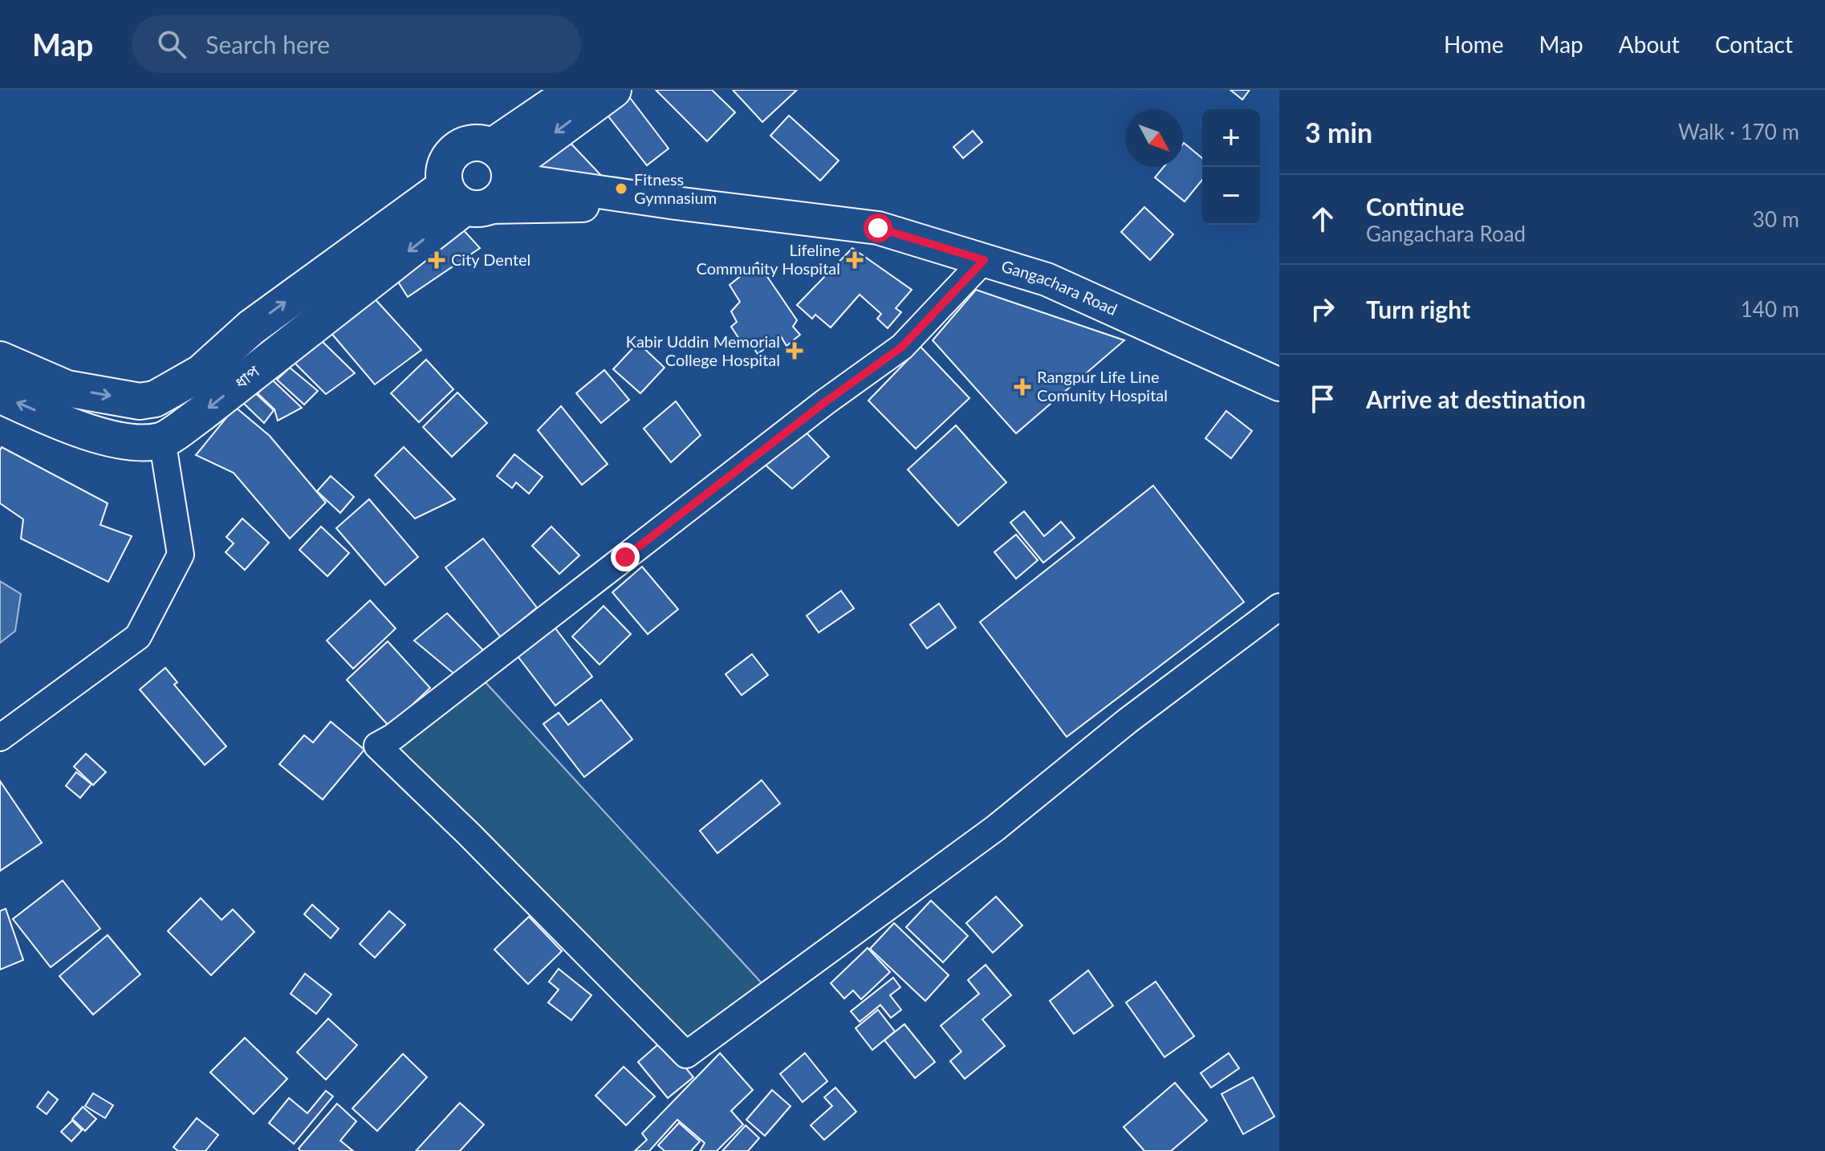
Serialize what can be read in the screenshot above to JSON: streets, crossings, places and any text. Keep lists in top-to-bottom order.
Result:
{
  "streets": {
    "highway": ["ধাপ"],
    "main road": ["Gangachara Road"]
  },
  "crossings": [
    ["Gangachara Road", "ধাপ"]
  ],
  "places": {
    "other": ["Fitness Gymnasium"],
    "health": [
      "City Dentel",
      "Lifeline Community Hospital",
      "Kabir Uddin Memorial College Hospital",
      "Rangpur Life Line Comunity Hospital"
    ]
  },
  "north": "bottom right",
  "page": {
    "header": "Map",
    "search": "Search here",
    "nav": [
      "Home",
      "Map",
      "About",
      "Contact"
    ],
    "heading": ["3 min", "Walk · 170 m"],
    "map_buttons": ["+", "−"],
    "list": [
      ["Continue", "Gangachara Road", "30 m"],
      ["Turn right", "140 m"],
      "Arrive at destination"
    ]
  }
}
